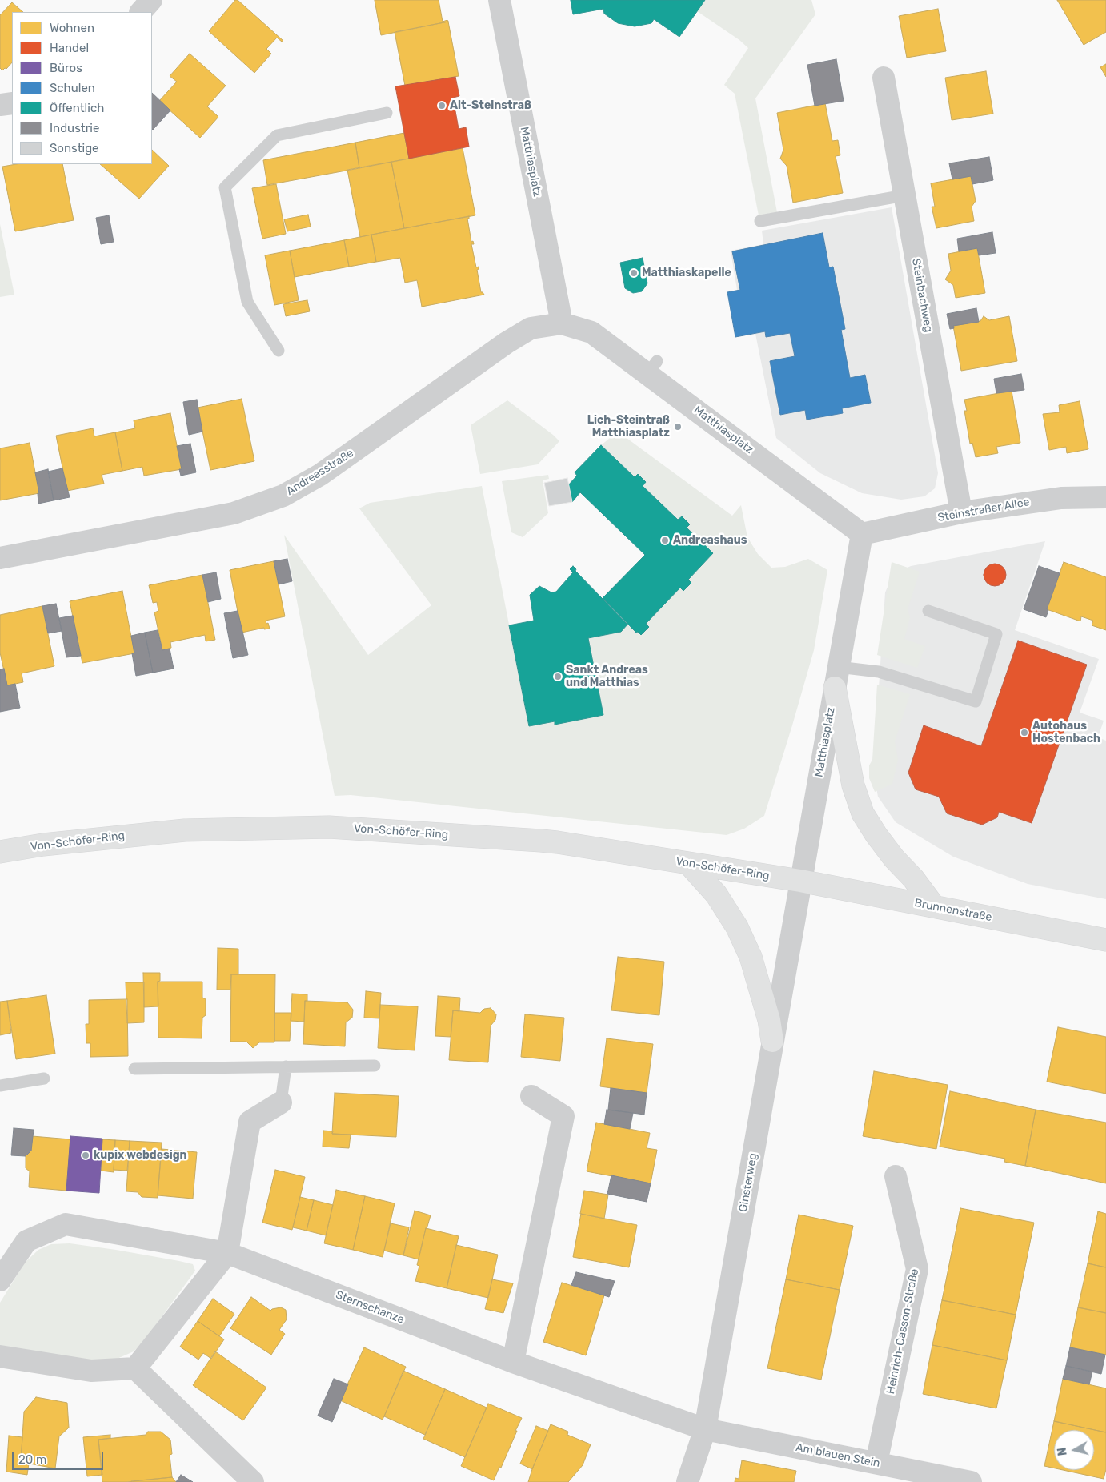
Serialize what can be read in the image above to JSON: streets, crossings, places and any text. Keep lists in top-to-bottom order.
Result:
{
  "streets": {
    "main road": ["Von-Schöfer-Ring", "Brunnenstraße"],
    "street": [
      "Matthiasplatz",
      "Steinbachweg",
      "Andreasstraße",
      "Steinstraßer Allee",
      "Ginsterweg",
      "Sternschanze",
      "Heinrich-Casson-Straße",
      "Am blauen Stein"
    ]
  },
  "crossings": [
    ["Matthiasplatz", "Andreasstraße"],
    ["Matthiasplatz", "Steinstraßer Allee"],
    ["Matthiasplatz", "Von-Schöfer-Ring"],
    ["Matthiasplatz", "Brunnenstraße"],
    ["Matthiasplatz", "Ginsterweg"],
    ["Steinbachweg", "Steinstraßer Allee"],
    ["Von-Schöfer-Ring", "Brunnenstraße"],
    ["Von-Schöfer-Ring", "Ginsterweg"],
    ["Brunnenstraße", "Ginsterweg"],
    ["Ginsterweg", "Sternschanze"],
    ["Ginsterweg", "Am blauen Stein"],
    ["Sternschanze", "Am blauen Stein"],
    ["Heinrich-Casson-Straße", "Am blauen Stein"]
  ],
  "places": [
    "Alt-Steinstraß",
    "Matthiaskapelle",
    "Lich-Steintraß Matthiasplatz",
    "Andreashaus",
    "Sankt Andreas und Matthias",
    "Autohaus Hostenbach",
    "kupix webdesign"
  ],
  "legend": [
    "Wohnen",
    "Handel",
    "Büros",
    "Schulen",
    "Öffentlich",
    "Industrie",
    "Sonstige"
  ],
  "scale_bar": "20 m",
  "north": "left"
}
